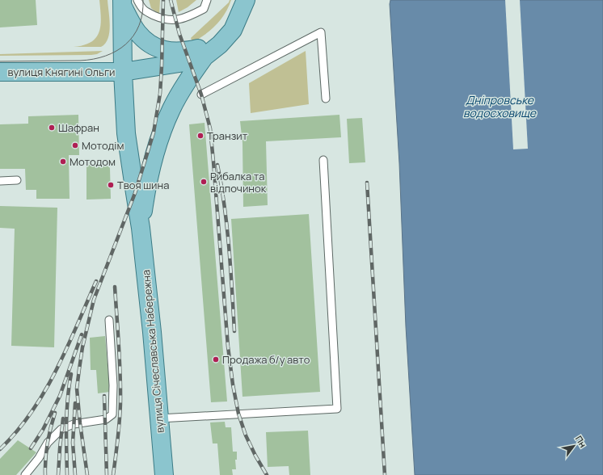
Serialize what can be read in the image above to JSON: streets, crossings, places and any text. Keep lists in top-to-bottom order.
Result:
{
  "streets": {
    "main road": ["вулиця Княгині Ольги", "вулиця Січеславська Набережна"]
  },
  "crossings": [
    ["вулиця Княгині Ольги", "вулиця Січеславська Набережна"]
  ],
  "water": ["Дніпровське водосховище"],
  "places": [
    "Шафран",
    "Транзит",
    "Мотодім",
    "Мотодом",
    "Рибалка та відпочинок",
    "Твоя шина",
    "Продажа б/у авто"
  ],
  "north": "top right"
}
